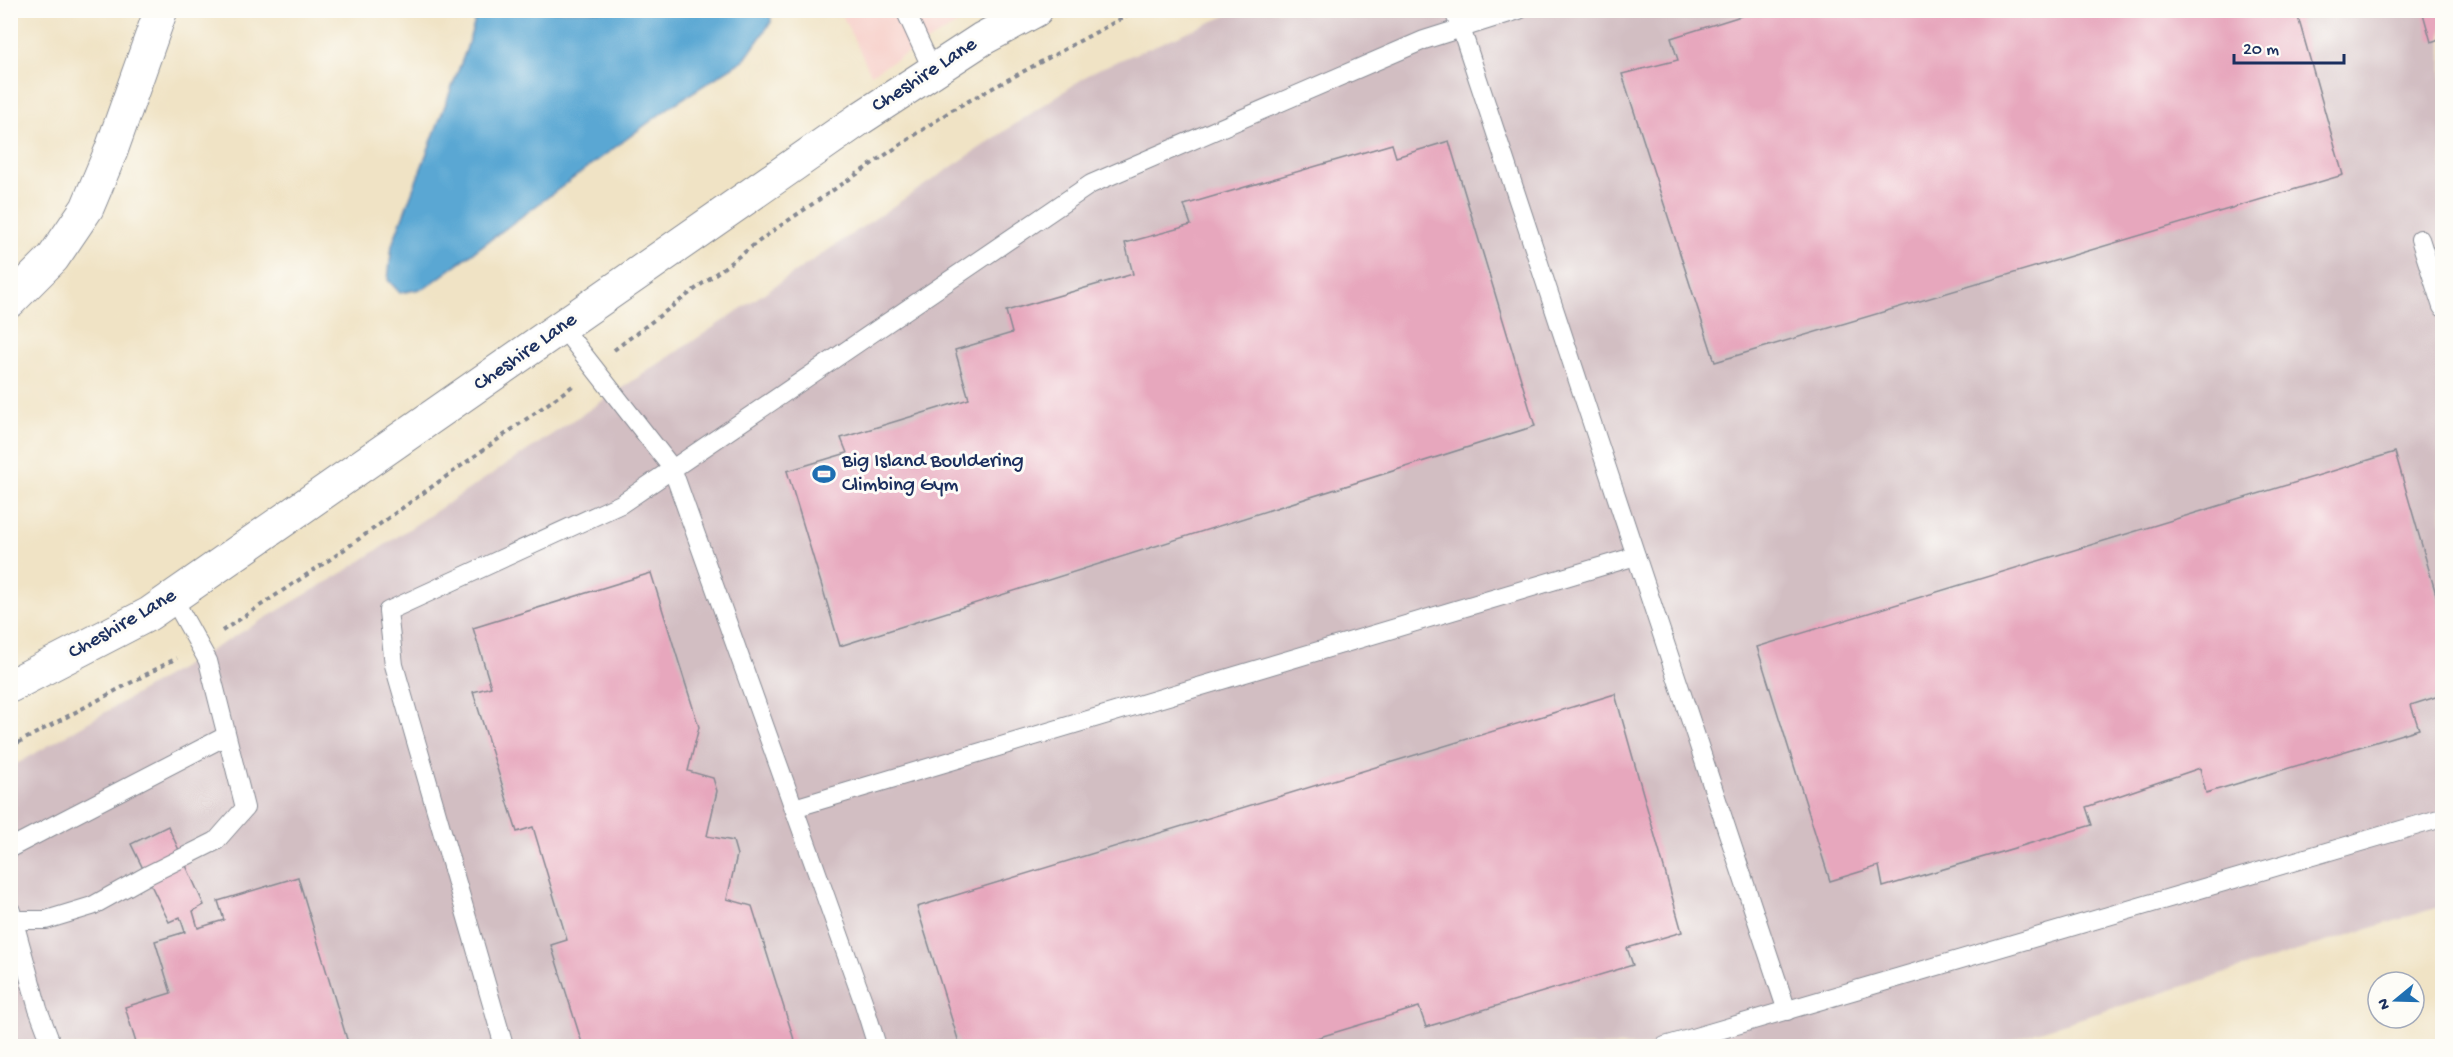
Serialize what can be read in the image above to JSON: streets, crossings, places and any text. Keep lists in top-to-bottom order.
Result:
{
  "streets": {
    "street": ["Cheshire Lane"]
  },
  "places": {
    "sports": ["Big Island Bouldering Climbing Gym"]
  },
  "scale_bar": "20 m",
  "north": "left"
}
